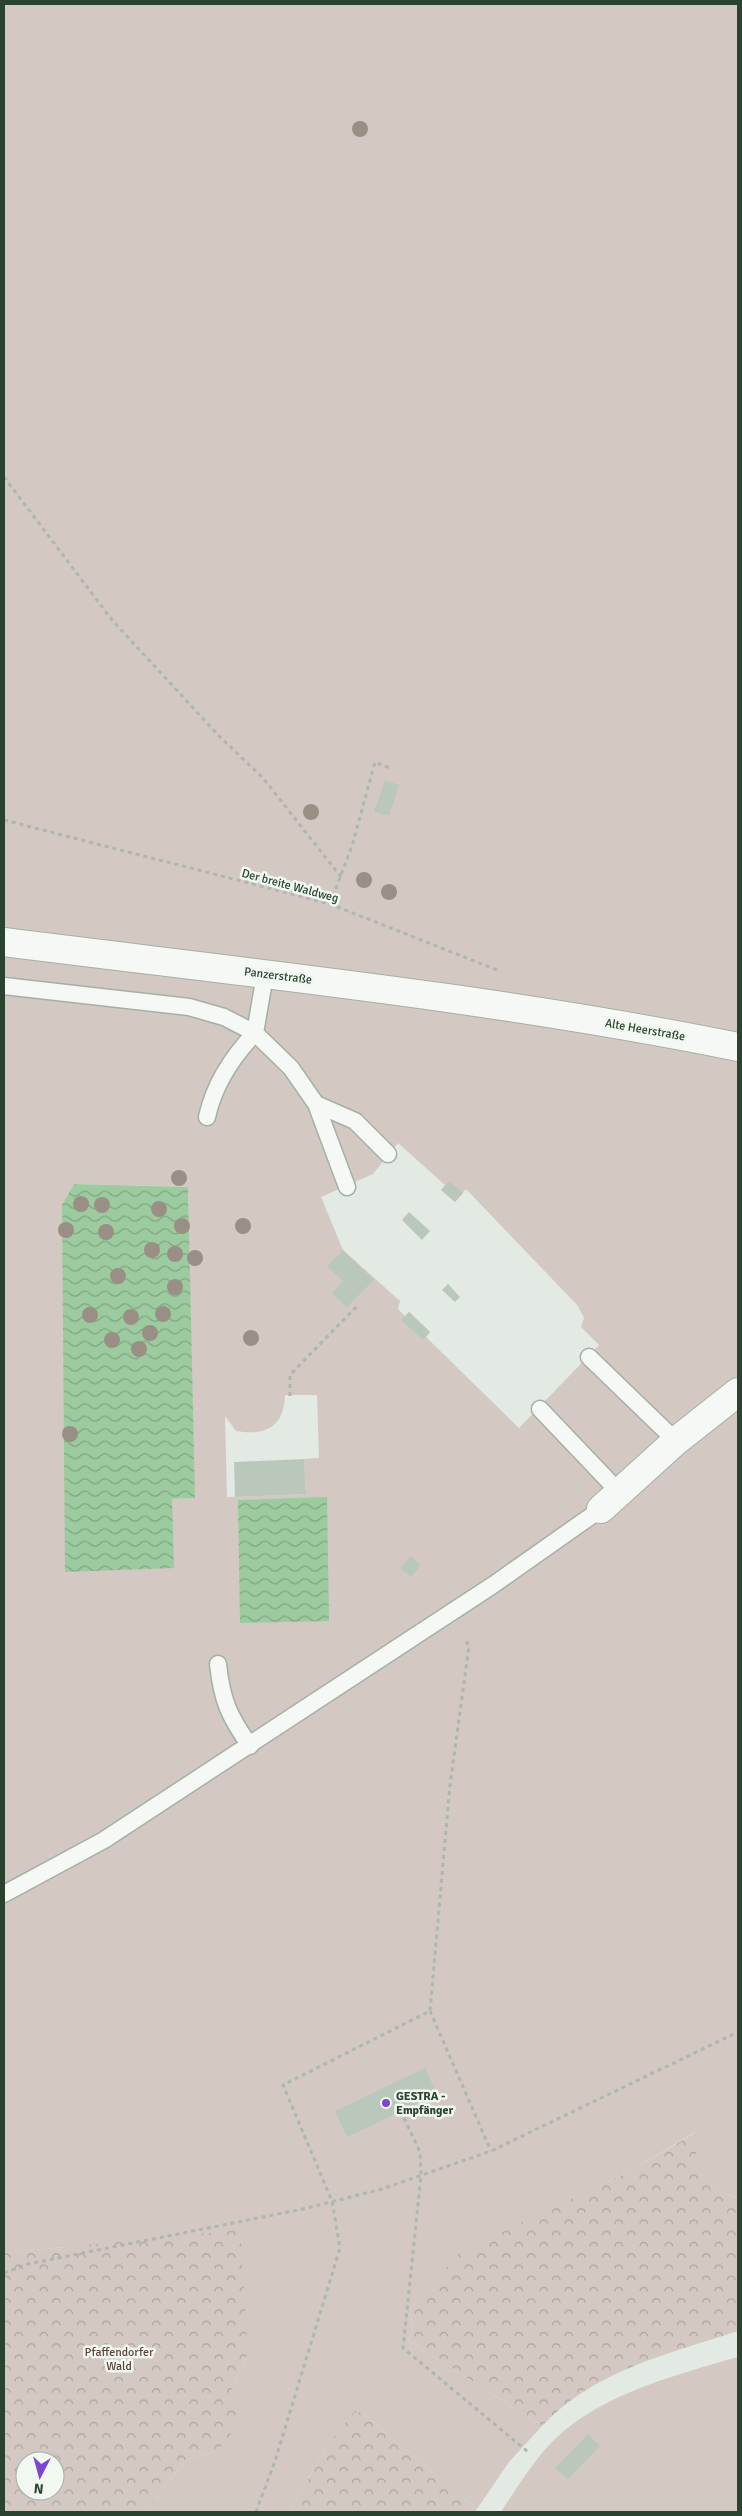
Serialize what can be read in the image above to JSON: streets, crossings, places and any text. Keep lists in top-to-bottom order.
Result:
{
  "streets": {
    "street": ["Panzerstraße", "Alte Heerstraße"],
    "path": ["Der breite Waldweg"]
  },
  "crossings": [
    ["Panzerstraße", "Alte Heerstraße"]
  ],
  "parks": ["Pfaffendorfer Wald"],
  "places": ["GESTRA - Empfänger"],
  "north": "bottom"
}
